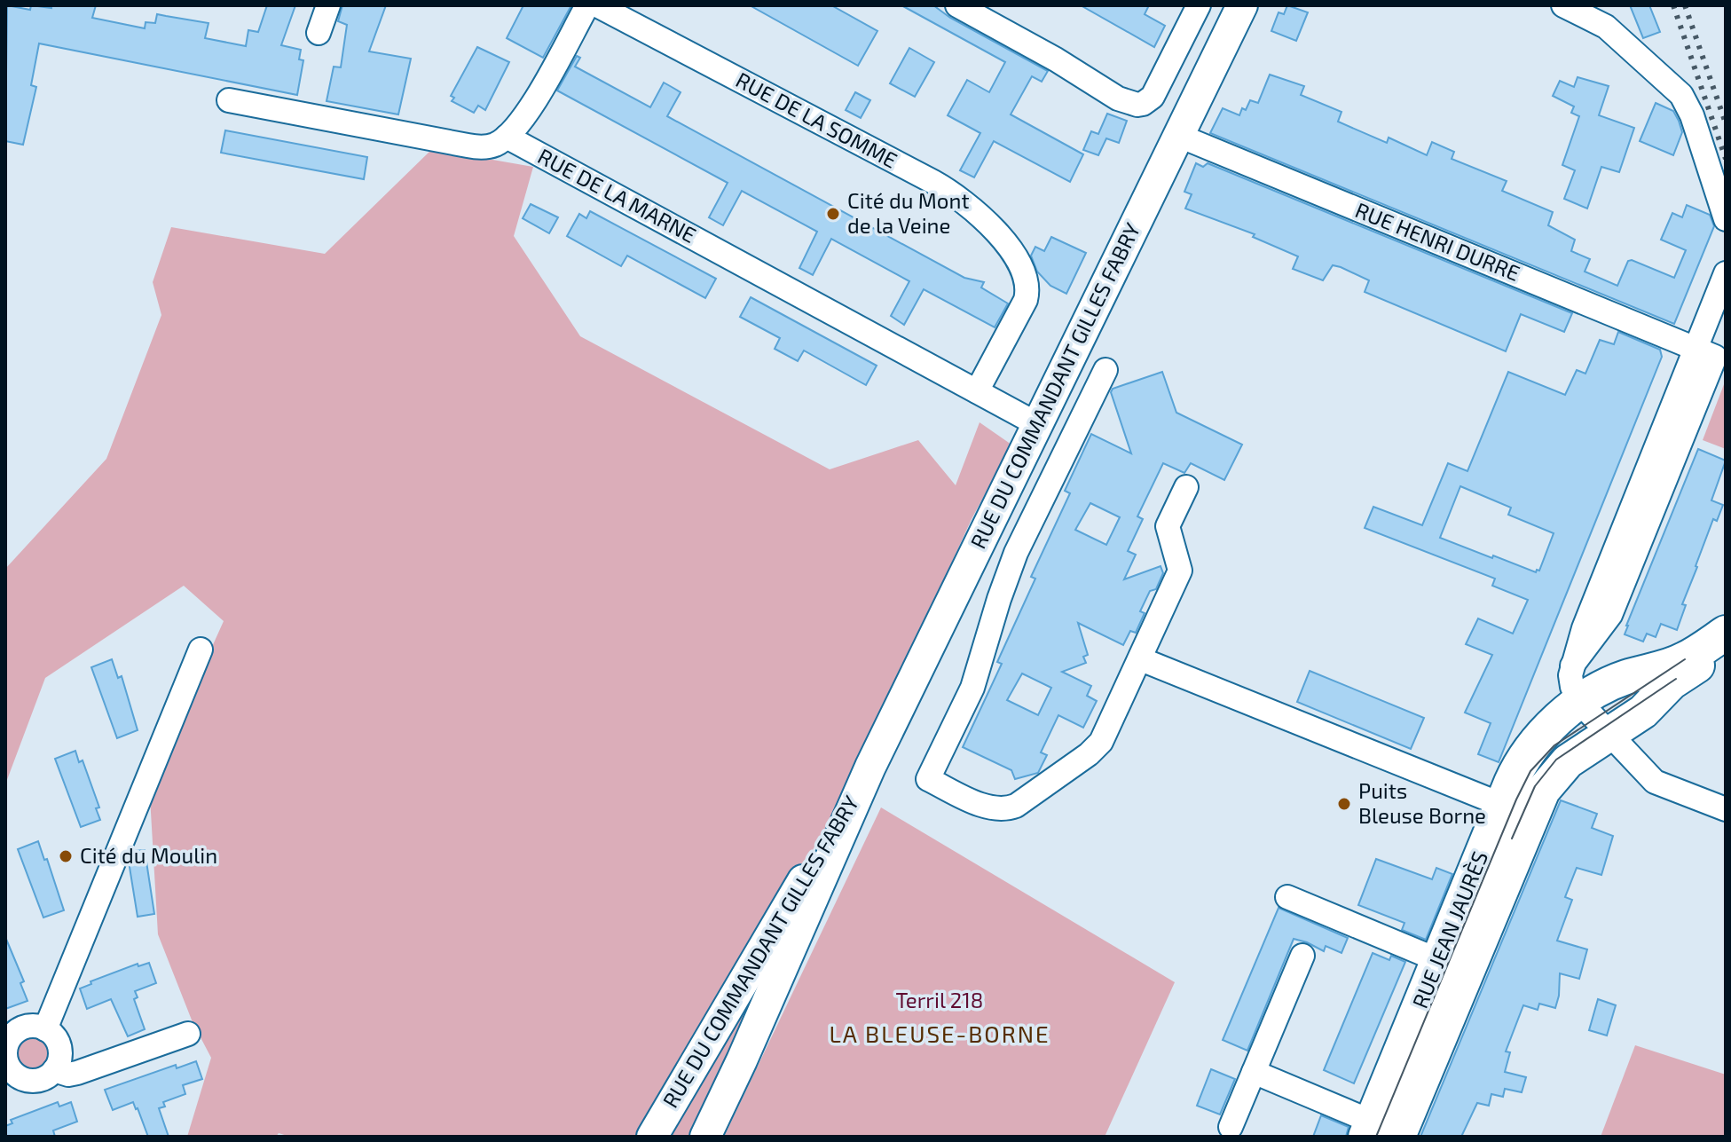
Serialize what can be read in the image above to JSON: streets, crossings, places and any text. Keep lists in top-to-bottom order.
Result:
{
  "streets": {
    "main road": ["RUE JEAN JAURÈS"],
    "street": [
      "RUE DE LA SOMME",
      "RUE DE LA MARNE",
      "RUE HENRI DURRE",
      "RUE DU COMMANDANT GILLES FABRY"
    ]
  },
  "crossings": [
    ["RUE DE LA SOMME", "RUE DE LA MARNE"],
    ["RUE DE LA MARNE", "RUE DU COMMANDANT GILLES FABRY"],
    ["RUE HENRI DURRE", "RUE DU COMMANDANT GILLES FABRY"]
  ],
  "districts": ["LA BLEUSE-BORNE"],
  "parks": ["Terril 218"],
  "places": ["Cité du Mont de la Veine", "Puits Bleuse Borne", "Cité du Moulin"]
}
